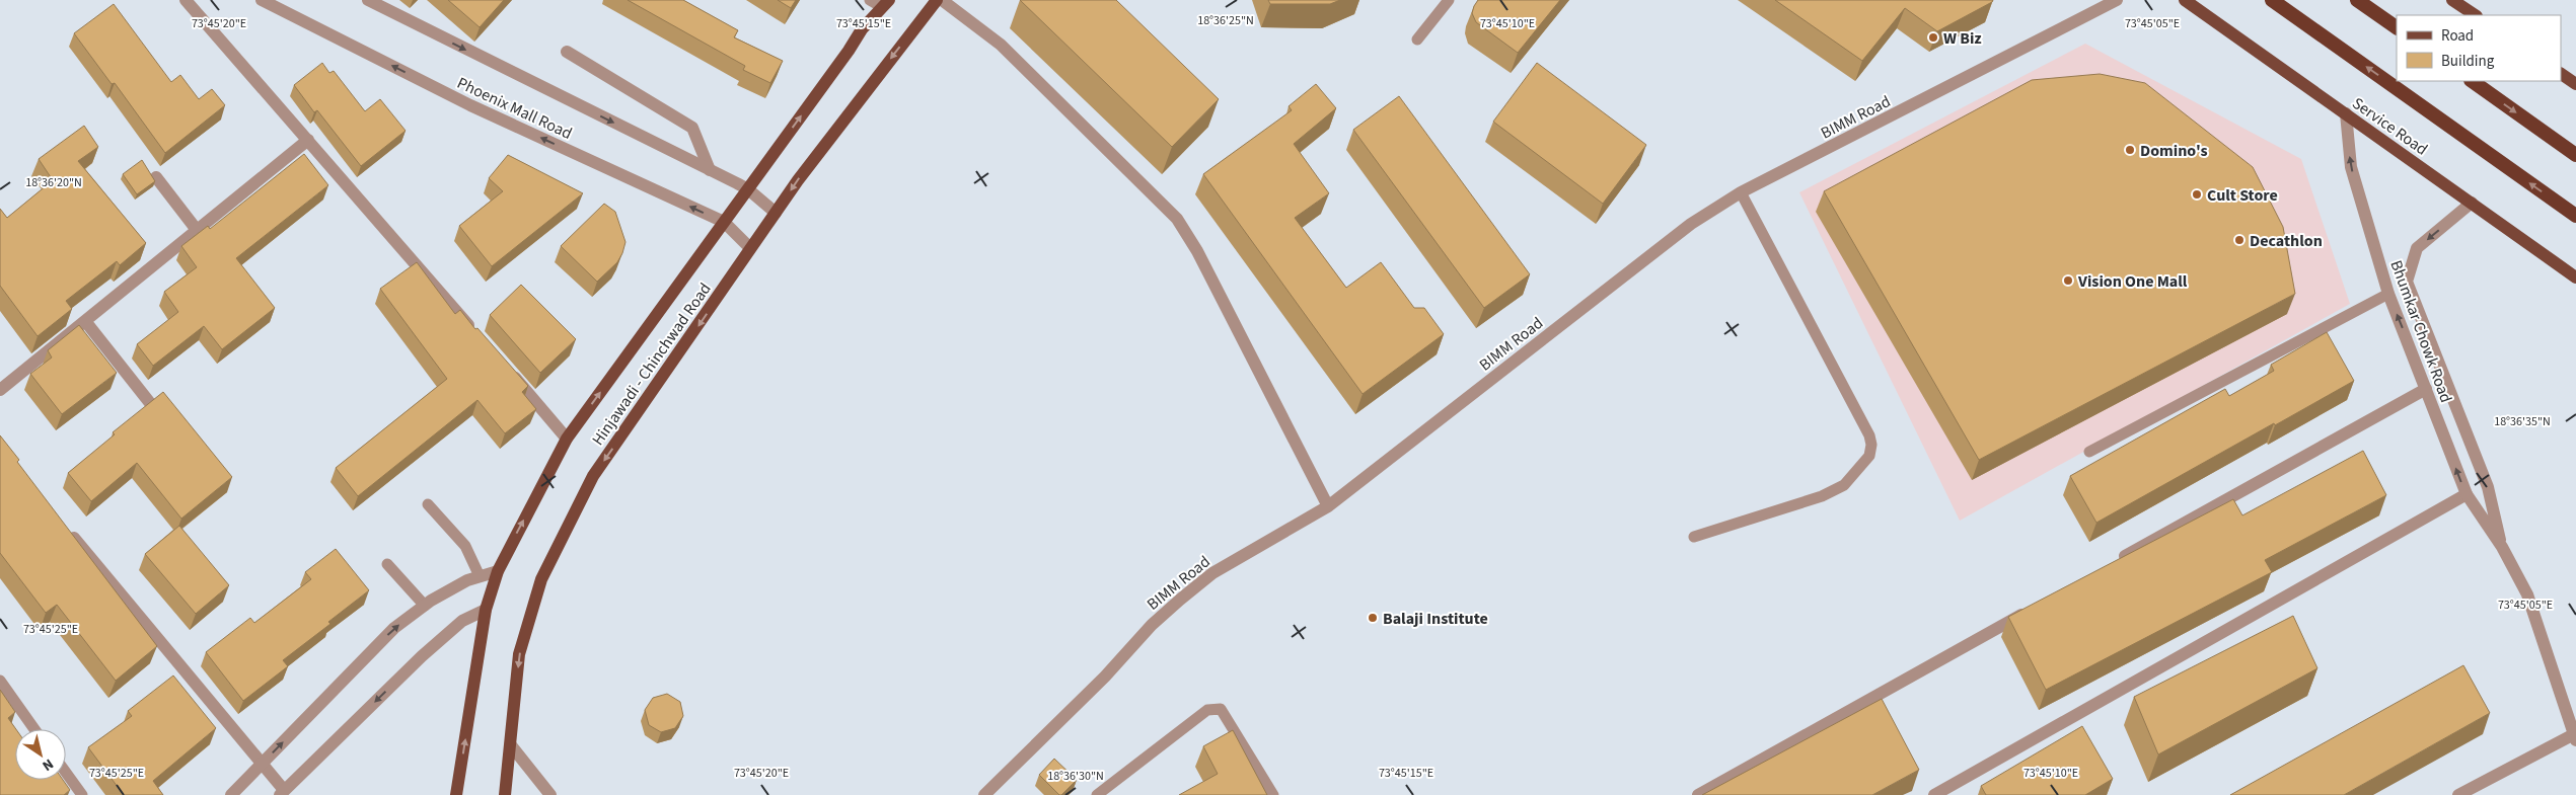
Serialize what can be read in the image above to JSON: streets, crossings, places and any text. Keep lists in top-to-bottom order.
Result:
{
  "streets": {
    "main road": ["Service Road", "Hinjawadi - Chinchwad Road"],
    "street": ["Phoenix Mall Road", "BIMM Road", "Bhumkar Chowk Road"]
  },
  "crossings": [
    ["Phoenix Mall Road", "Hinjawadi - Chinchwad Road"],
    ["Service Road", "Bhumkar Chowk Road"]
  ],
  "places": [
    "W Biz",
    "Domino's",
    "Cult Store",
    "Decathlon",
    "Vision One Mall",
    "Balaji Institute"
  ],
  "legend": ["Road", "Building"],
  "north": "bottom right",
  "coordinates": [
    "18°36'25\"N",
    "73°45'20\"E",
    "73°45'15\"E",
    "73°45'10\"E",
    "73°45'05\"E",
    "18°36'20\"N",
    "18°36'35\"N",
    "73°45'25\"E",
    "18°36'30\"N"
  ]
}
